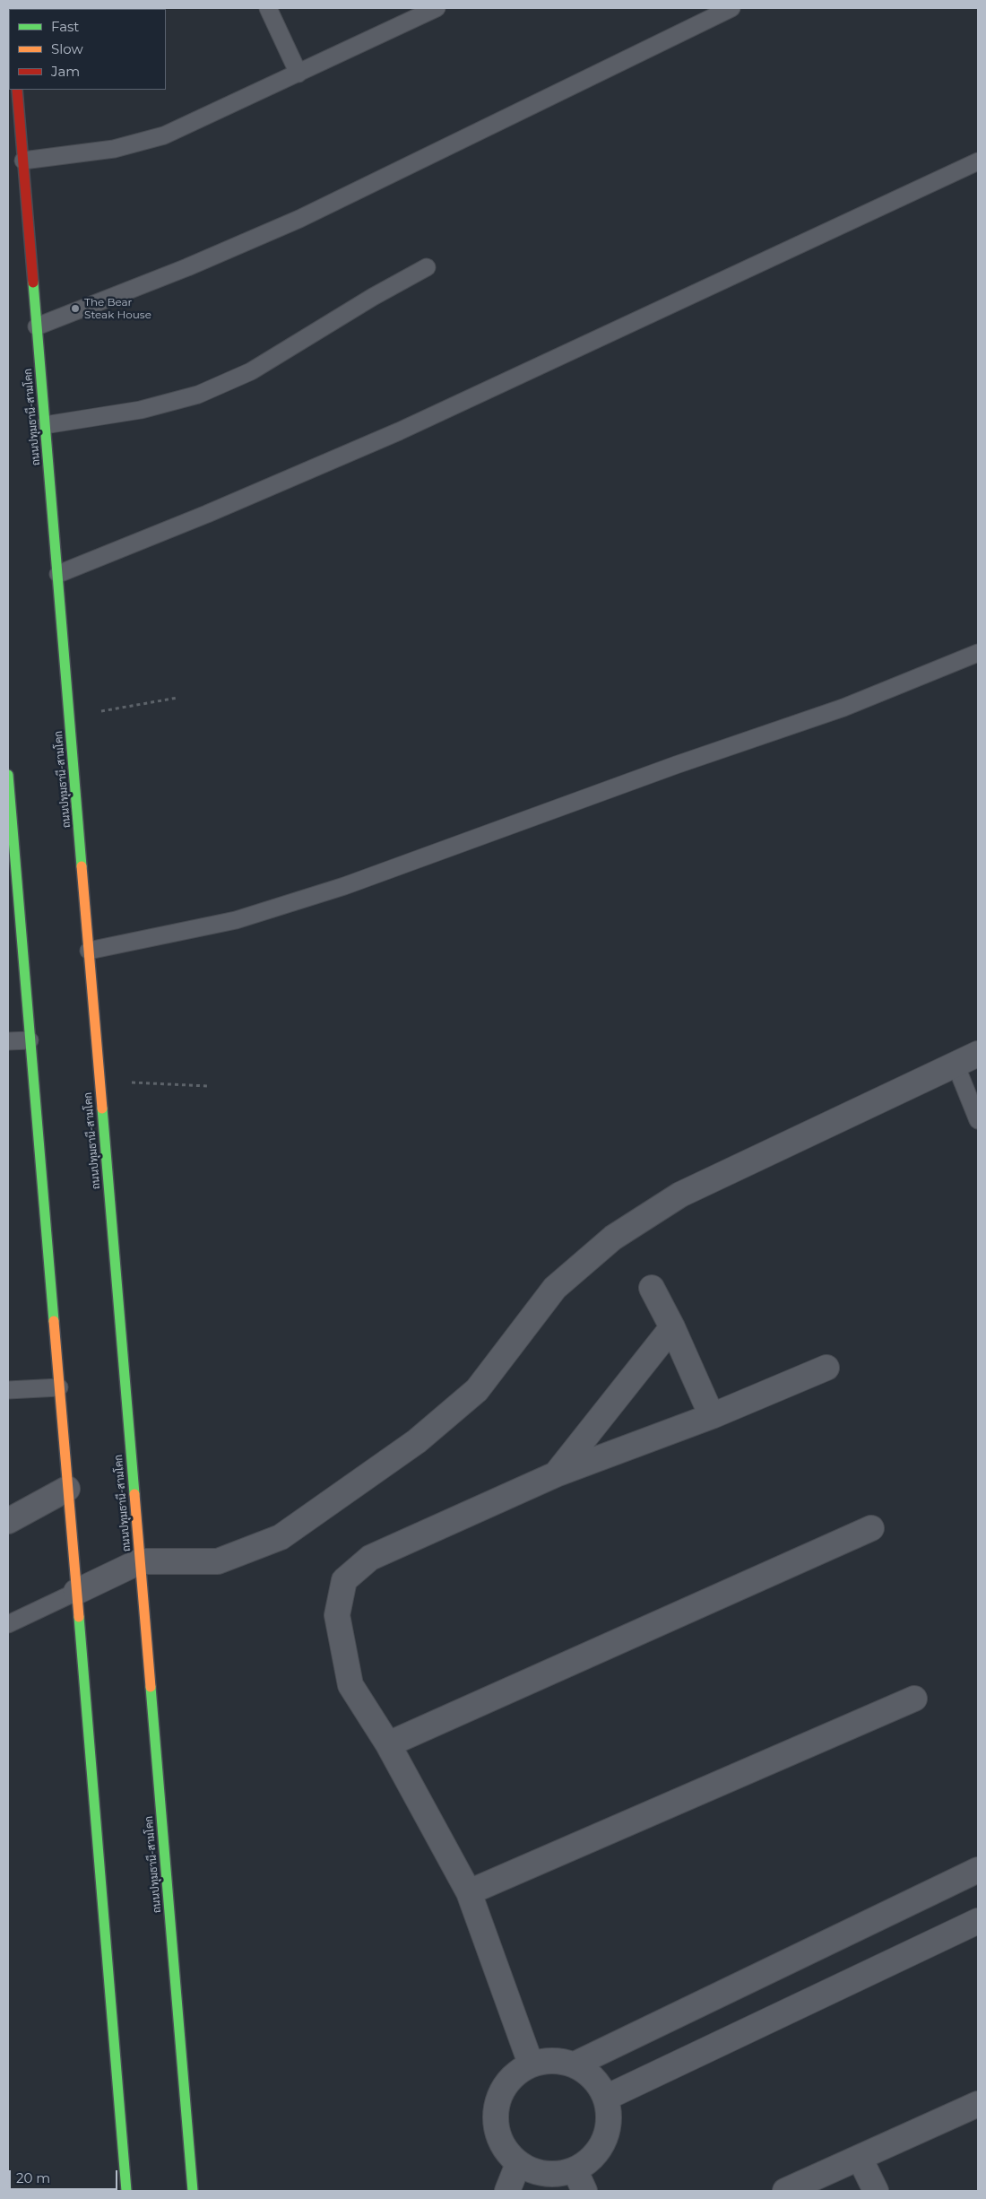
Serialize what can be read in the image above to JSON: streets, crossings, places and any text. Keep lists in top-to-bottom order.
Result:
{
  "streets": {
    "main road": ["ถนนปทุมธานี-สามโคก"]
  },
  "places": ["The Bear Steak House"],
  "legend": ["Fast", "Slow", "Jam"],
  "scale_bar": "20 m"
}
